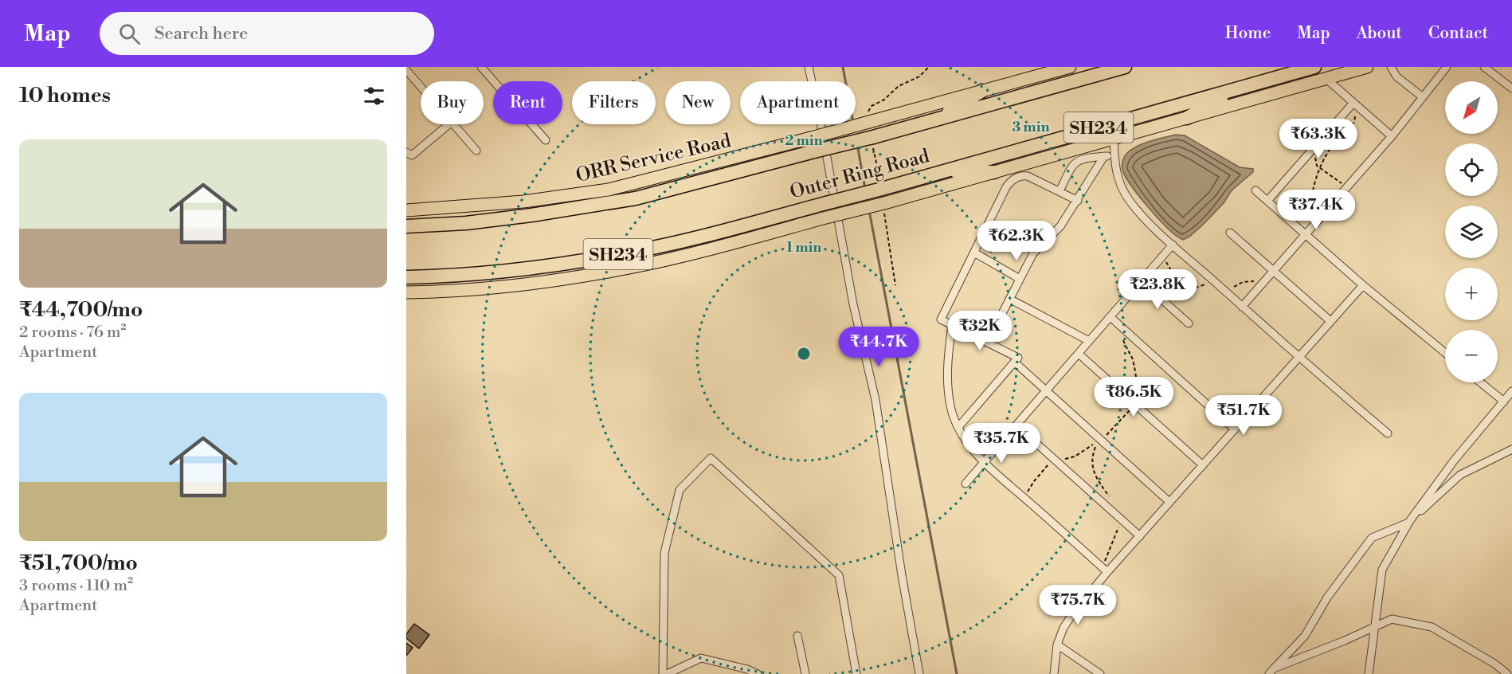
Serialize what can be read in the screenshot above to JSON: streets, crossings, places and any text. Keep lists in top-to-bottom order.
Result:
{
  "streets": {
    "highway": ["SH234", "Outer Ring Road"],
    "main road": ["ORR Service Road"]
  },
  "north": "bottom left",
  "page": {
    "header": "Map",
    "search": "Search here",
    "nav": [
      "Home",
      "Map",
      "About",
      "Contact"
    ],
    "heading": "10 homes",
    "map_buttons": ["+", "−"],
    "chip": [
      "Buy",
      "Rent",
      "Filters",
      "New",
      "Apartment"
    ],
    "price": [
      "₹63.3K",
      "₹37.4K",
      "₹62.3K",
      "₹23.8K",
      "₹32K",
      "₹44.7K",
      "₹86.5K",
      "₹51.7K",
      "₹35.7K",
      "₹75.7K"
    ],
    "list": [
      {
        "name": "₹44,700/mo",
        "note": "2 rooms · 76 m² · Apartment"
      },
      {
        "name": "₹51,700/mo",
        "note": "3 rooms · 110 m² · Apartment"
      }
    ]
  },
  "rings": ["3 min", "2 min", "1 min"]
}
